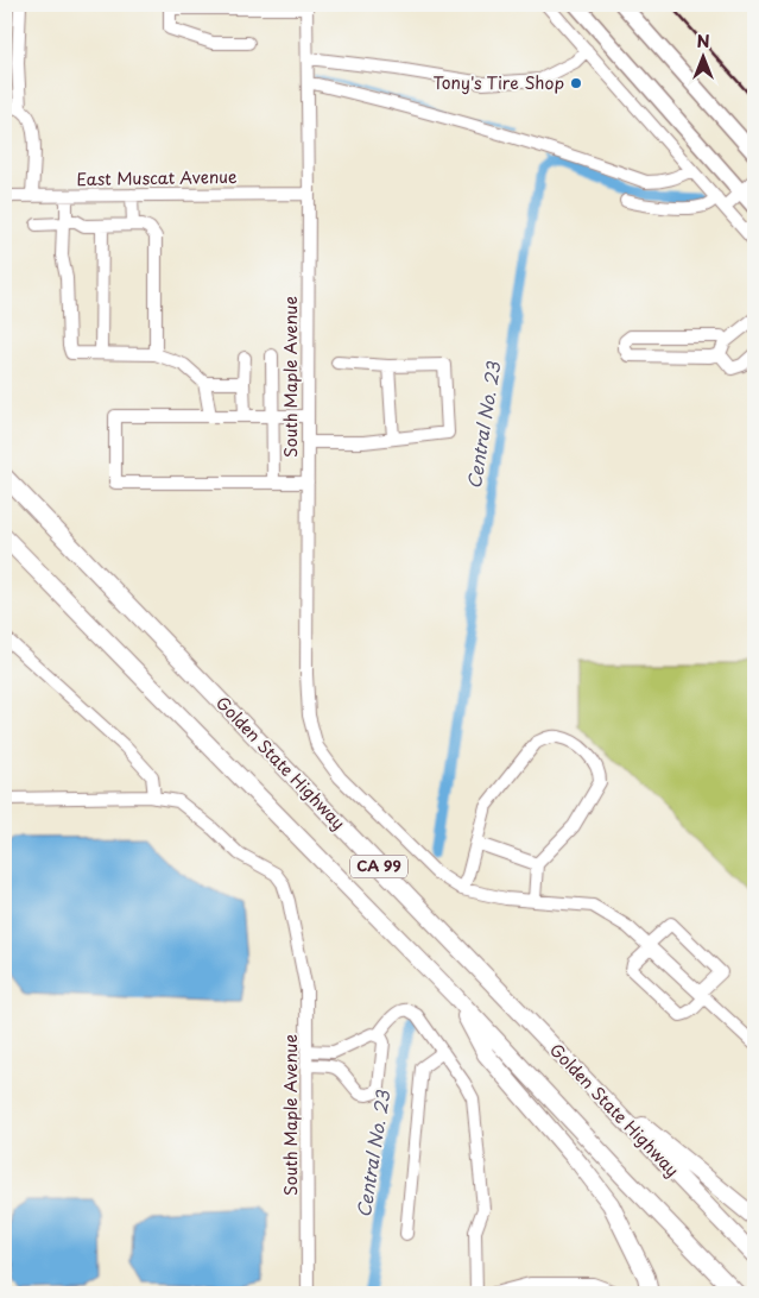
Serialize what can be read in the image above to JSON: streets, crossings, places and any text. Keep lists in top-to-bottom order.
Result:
{
  "streets": {
    "highway": ["Golden State Highway", "CA 99"],
    "street": ["East Muscat Avenue", "South Maple Avenue"]
  },
  "crossings": [
    ["East Muscat Avenue", "South Maple Avenue"]
  ],
  "water": ["Central No. 23"],
  "places": ["Tony's Tire Shop"],
  "north": "top"
}
